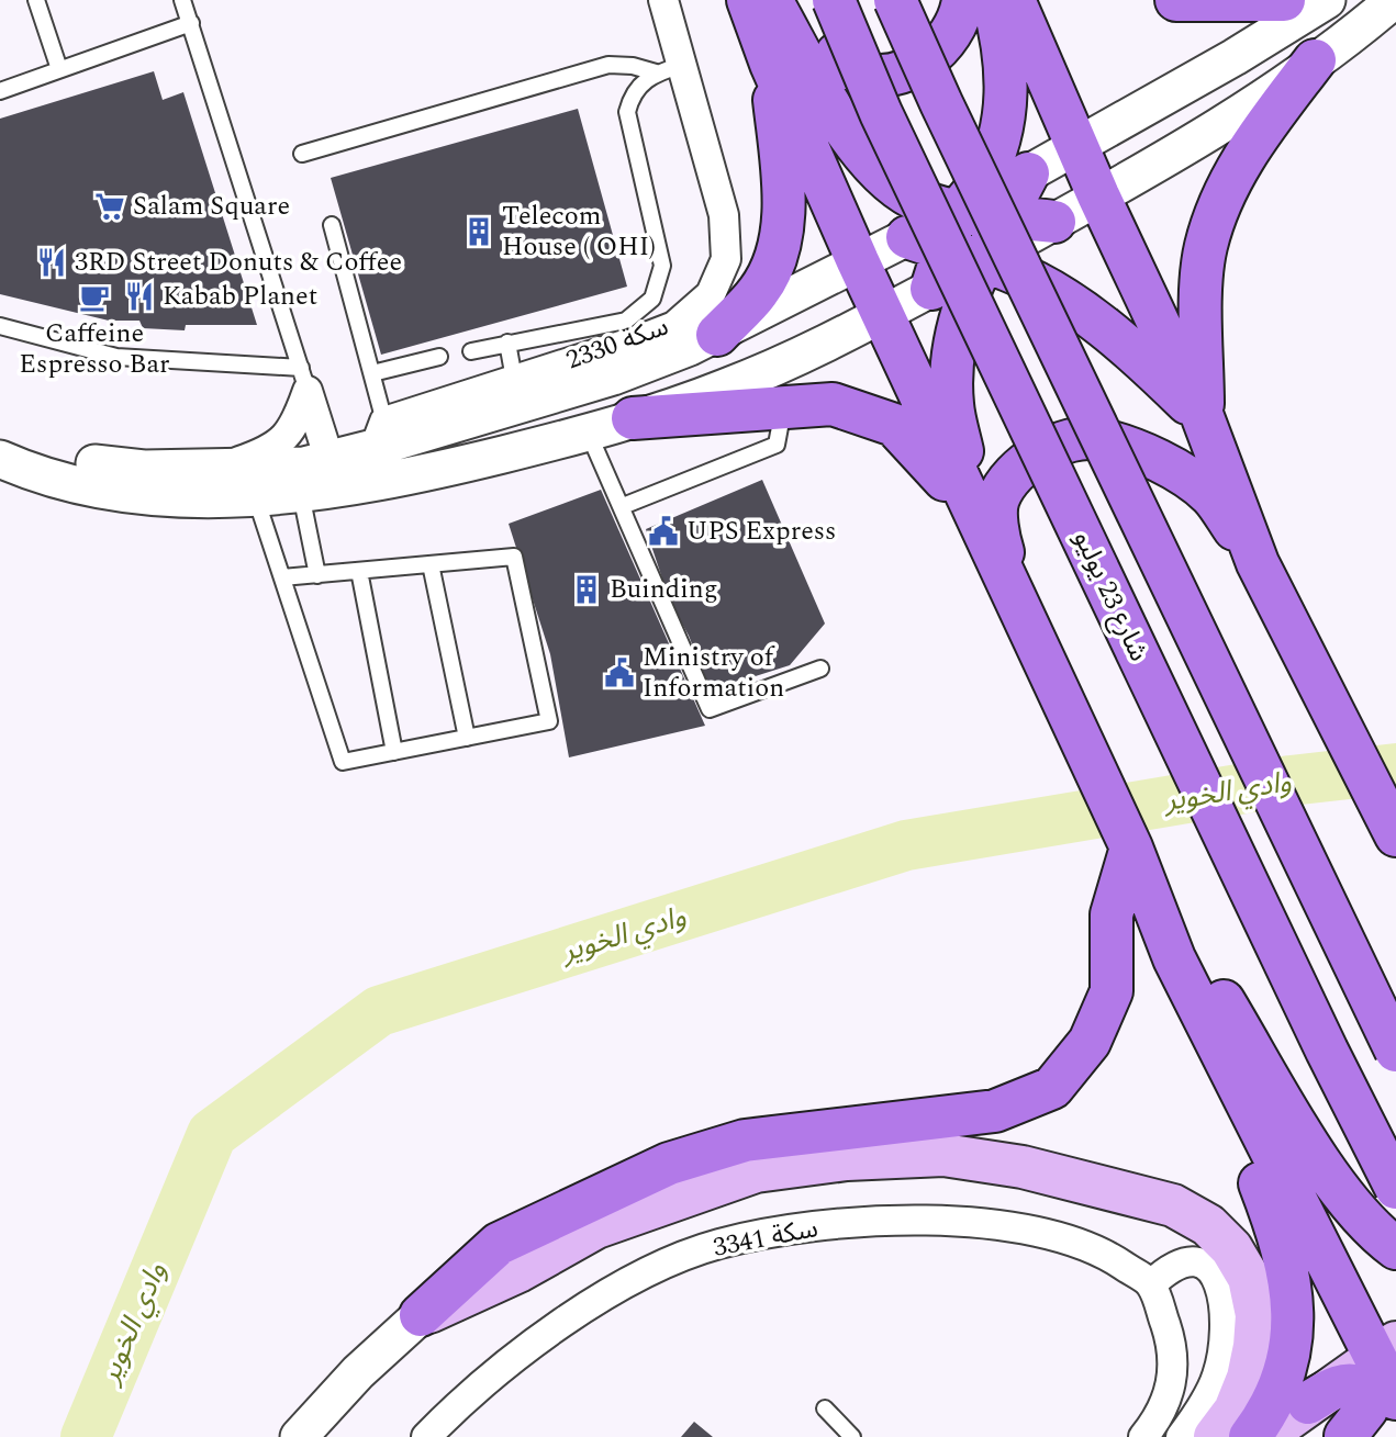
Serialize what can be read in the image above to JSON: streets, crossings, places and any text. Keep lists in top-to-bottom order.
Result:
{
  "streets": {
    "main road": ["شارع 23 يوليو"],
    "street": ["سكة 2330", "سكة 3341"]
  },
  "water": ["وادي الخوير"],
  "places": {
    "supermarket": ["Salam Square"],
    "building": ["Telecom House ( OHI)", "Buinding"],
    "restaurant": ["3RD Street Donuts & Coffee", "Kabab Planet"],
    "cafe": ["Caffeine Espresso Bar"],
    "public building": ["UPS Express", "Ministry of Information"]
  }
}
